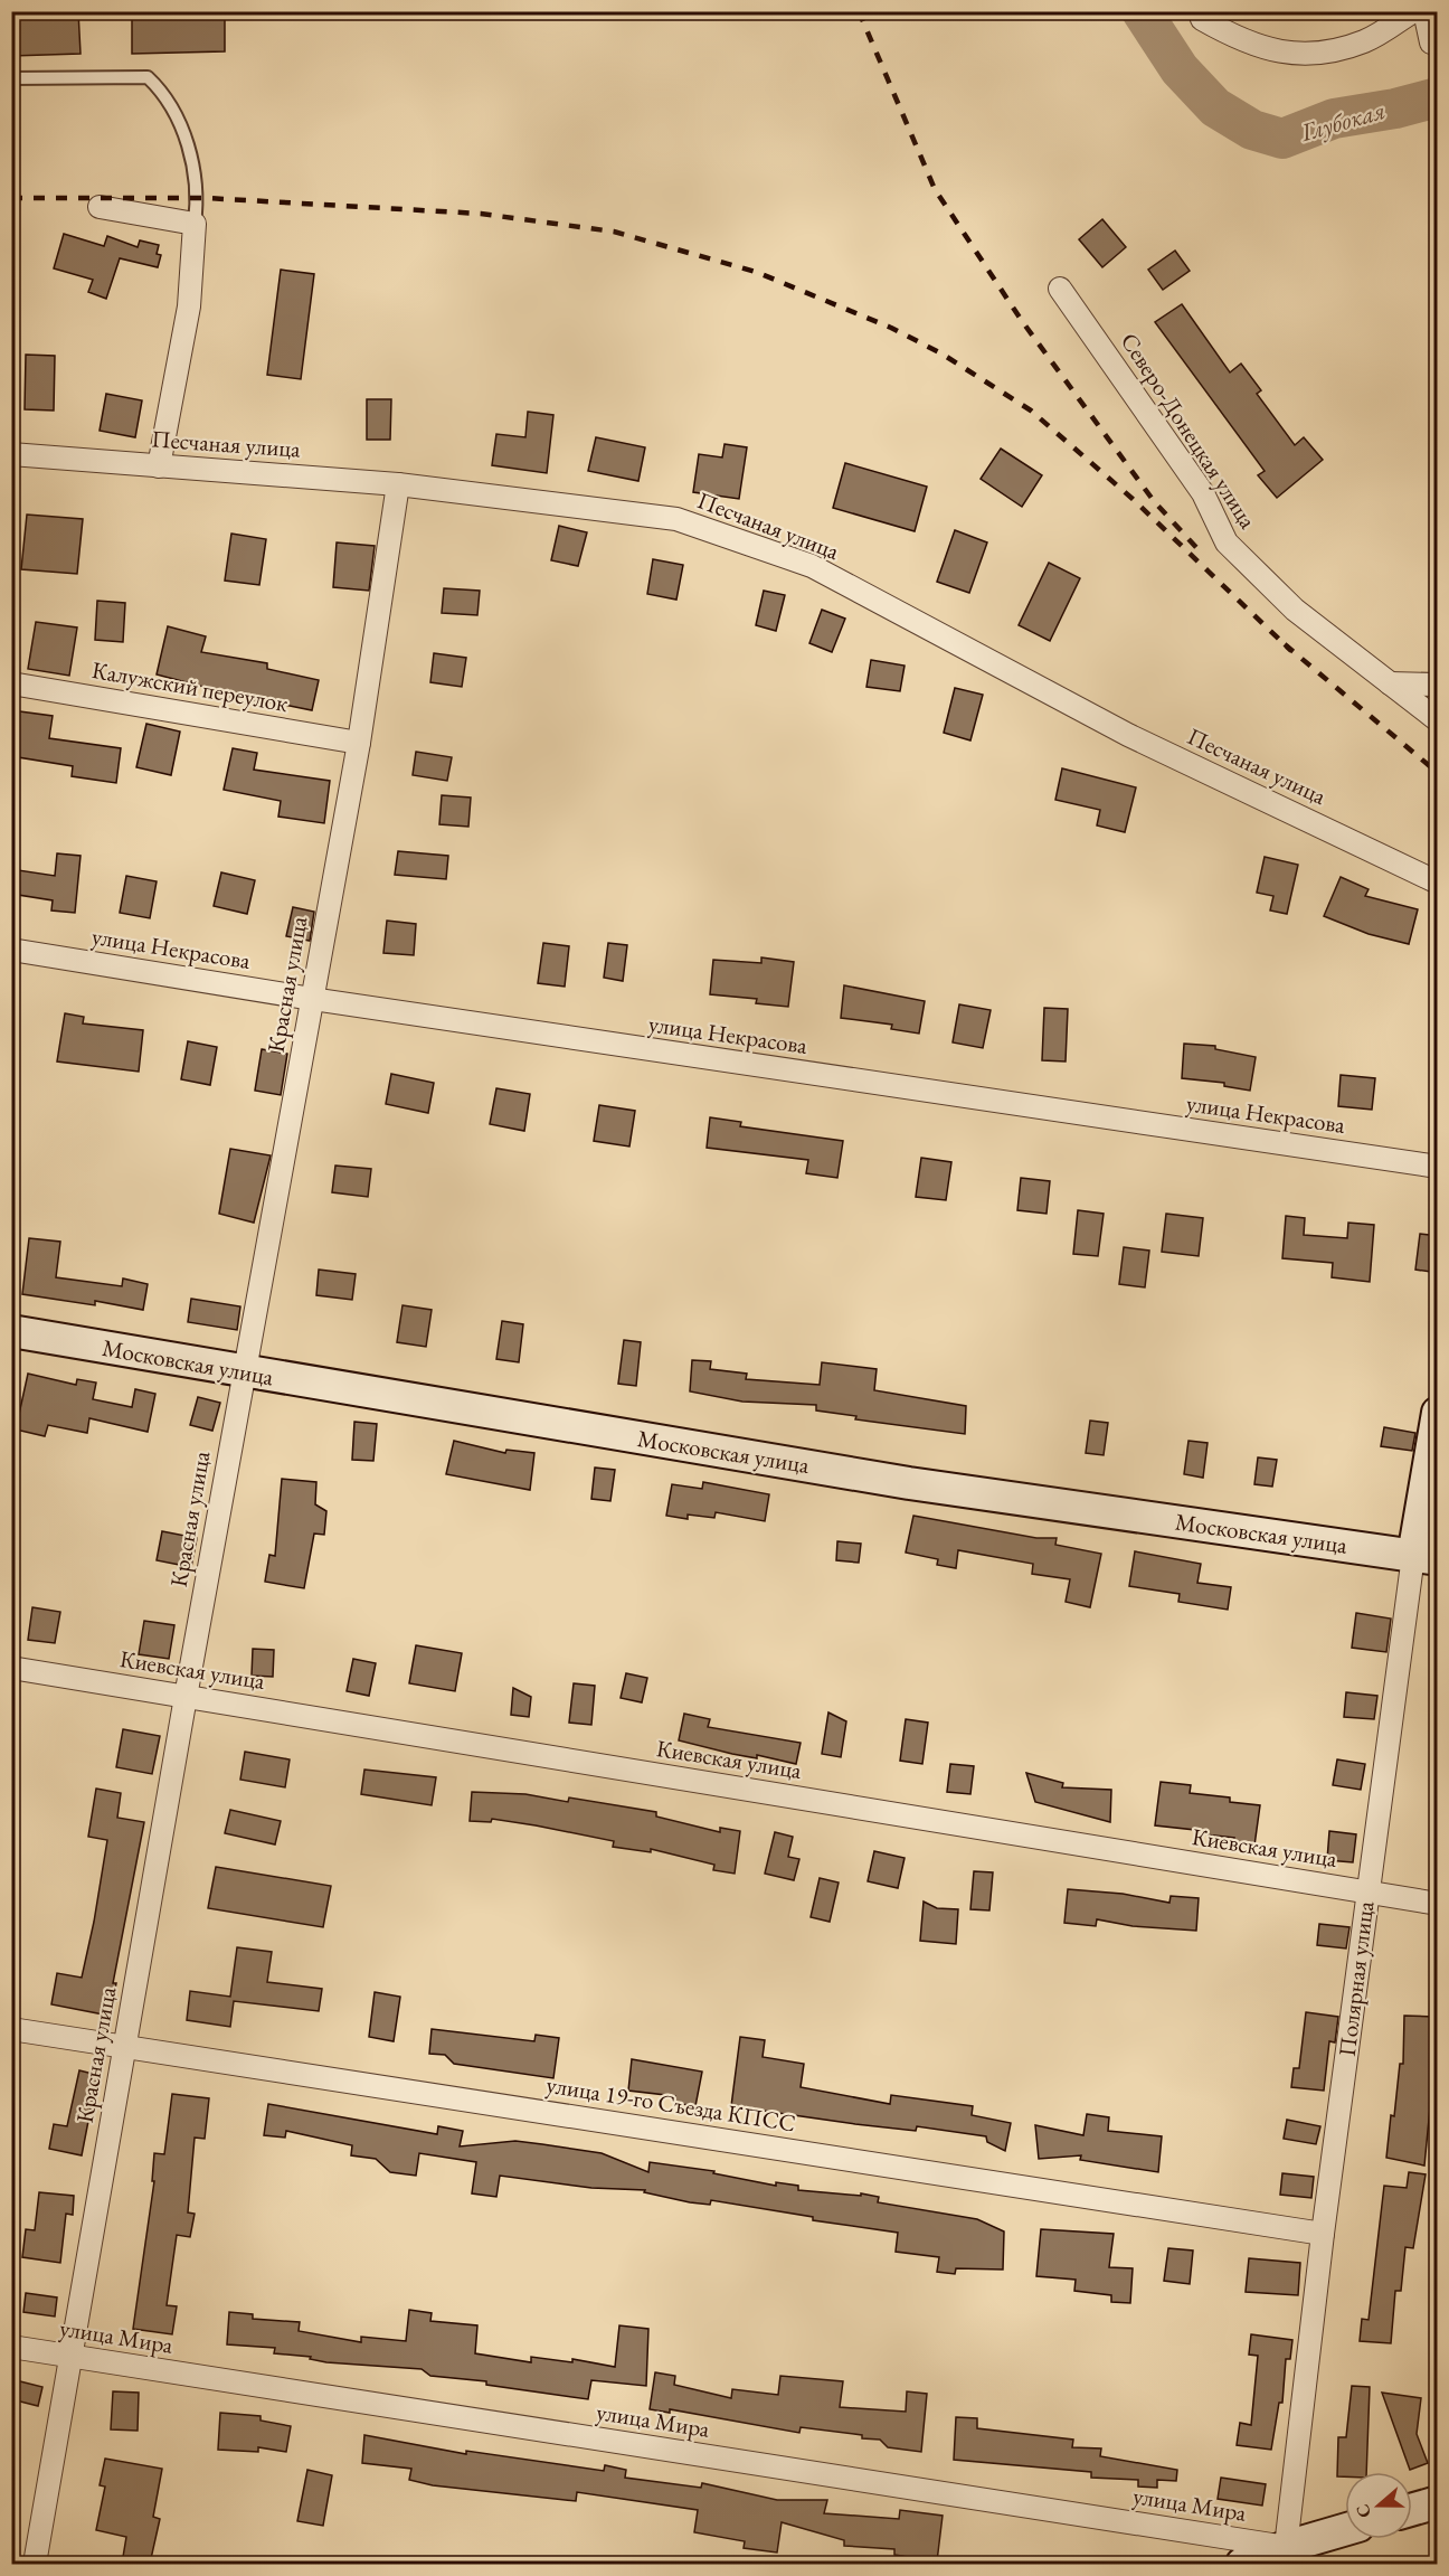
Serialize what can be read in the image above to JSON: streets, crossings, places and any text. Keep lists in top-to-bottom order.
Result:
{
  "streets": {
    "main road": ["Московская улица", "Полярная улица"],
    "street": [
      "Северо-Донецкая улица",
      "Песчаная улица",
      "Калужский переулок",
      "улица Некрасова",
      "Красная улица",
      "Киевская улица",
      "улица 19-го Съезда КПСС",
      "улица Мира"
    ]
  },
  "crossings": [
    ["Песчаная улица", "Красная улица"],
    ["Калужский переулок", "Красная улица"],
    ["улица Некрасова", "Красная улица"],
    ["Красная улица", "Московская улица"],
    ["Красная улица", "Киевская улица"],
    ["Красная улица", "улица 19-го Съезда КПСС"],
    ["Красная улица", "улица Мира"],
    ["Московская улица", "Полярная улица"],
    ["Киевская улица", "Полярная улица"],
    ["Полярная улица", "улица 19-го Съезда КПСС"],
    ["Полярная улица", "улица Мира"]
  ],
  "water": ["Глубокая"],
  "north": "left"
}
